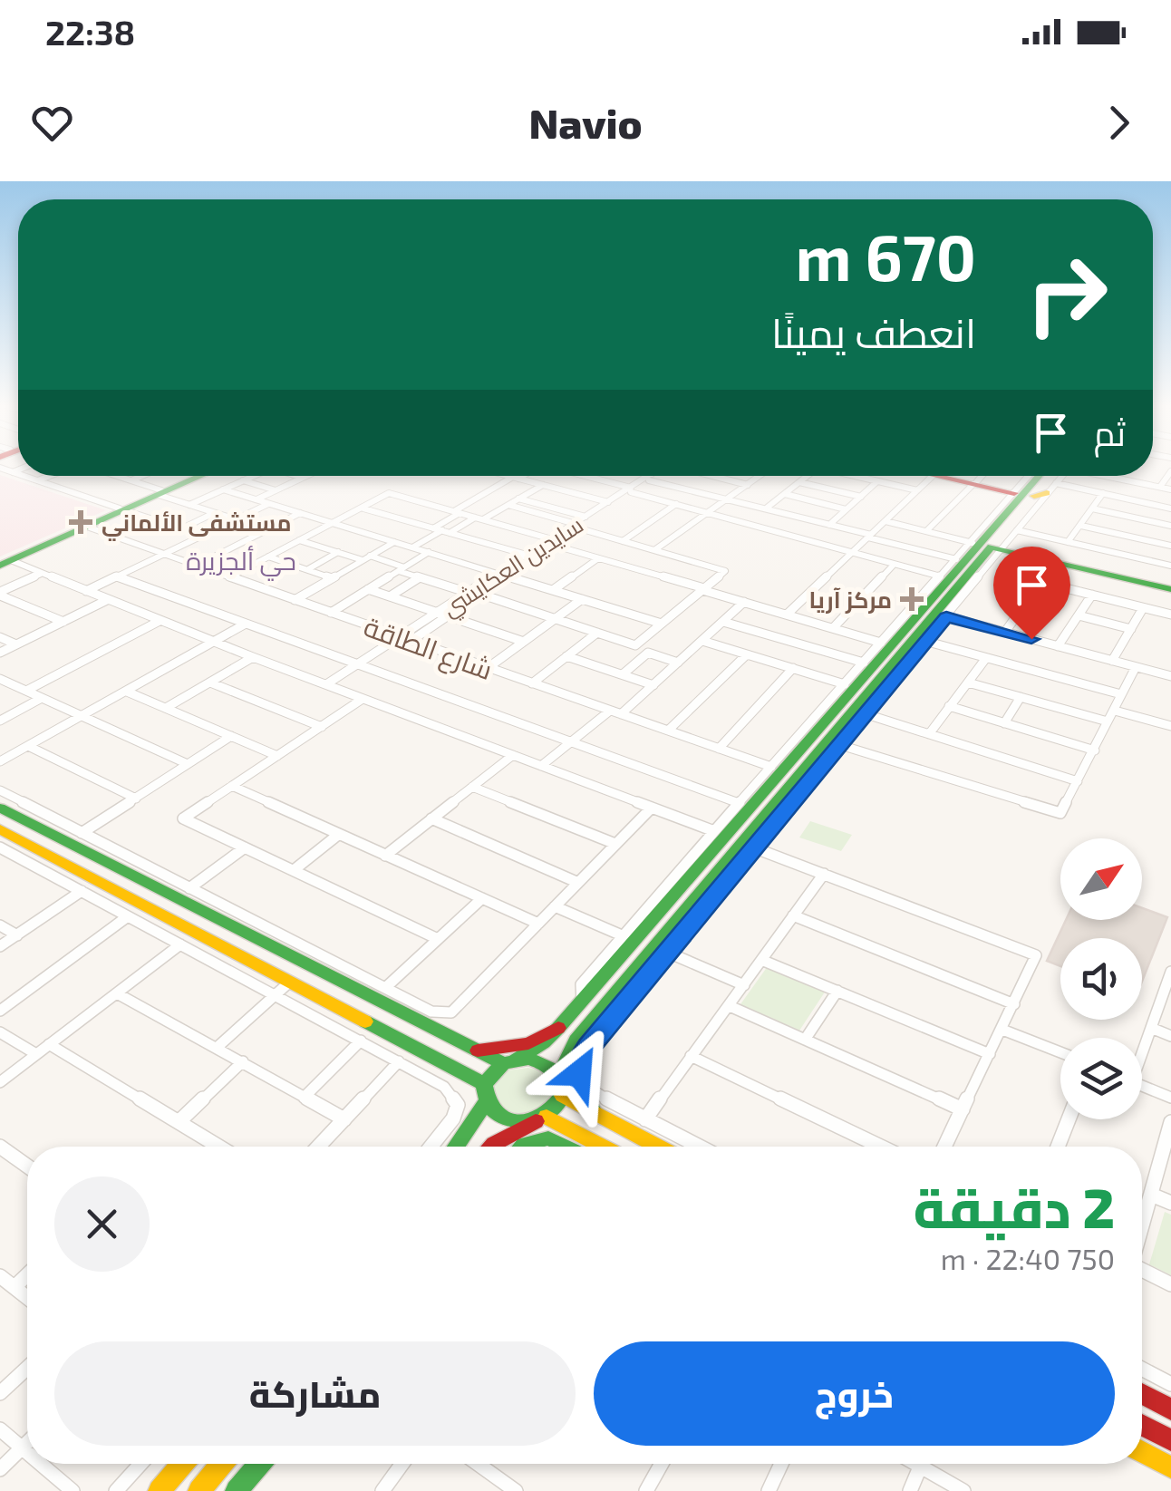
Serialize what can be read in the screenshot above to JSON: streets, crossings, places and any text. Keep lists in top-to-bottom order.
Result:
{
  "streets": {
    "street": ["سايدين العكايشي", "شارع الطاقة"]
  },
  "crossings": [
    ["سايدين العكايشي", "شارع الطاقة"]
  ],
  "districts": ["حي ألجزيرة"],
  "places": {
    "health": ["مستشفى الألماني", "مركز آريا"]
  },
  "north": "top right",
  "page": {
    "status": "22:38",
    "header": "Navio",
    "turn": ["670 m", "انعطف يمينًا"],
    "then": "ثم",
    "heading": ["2 دقيقة", "750 m · 22:40"],
    "buttons": ["خروج", "مشاركة"]
  }
}
